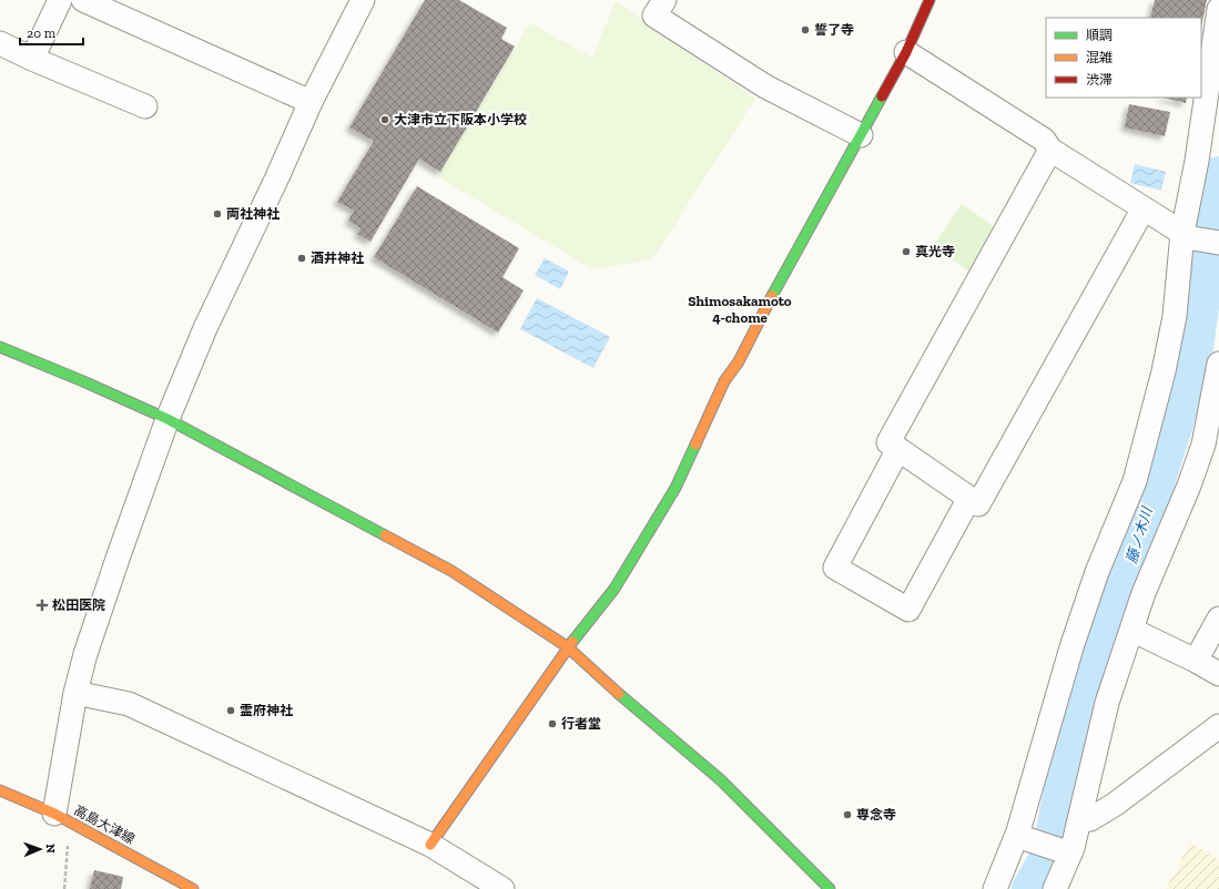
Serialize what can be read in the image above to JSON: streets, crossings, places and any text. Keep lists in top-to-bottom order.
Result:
{
  "streets": {
    "street": ["高島大津線"]
  },
  "districts": ["Shimosakamoto 4-chome"],
  "water": ["藤ノ木川"],
  "places": {
    "other": [
      "誓了寺",
      "大津市立下阪本小学校",
      "両社神社",
      "真光寺",
      "酒井神社",
      "霊府神社",
      "行者堂",
      "専念寺"
    ],
    "health": ["松田医院"]
  },
  "legend": ["順調", "混雑", "渋滞"],
  "scale_bar": "20 m",
  "north": "right"
}
